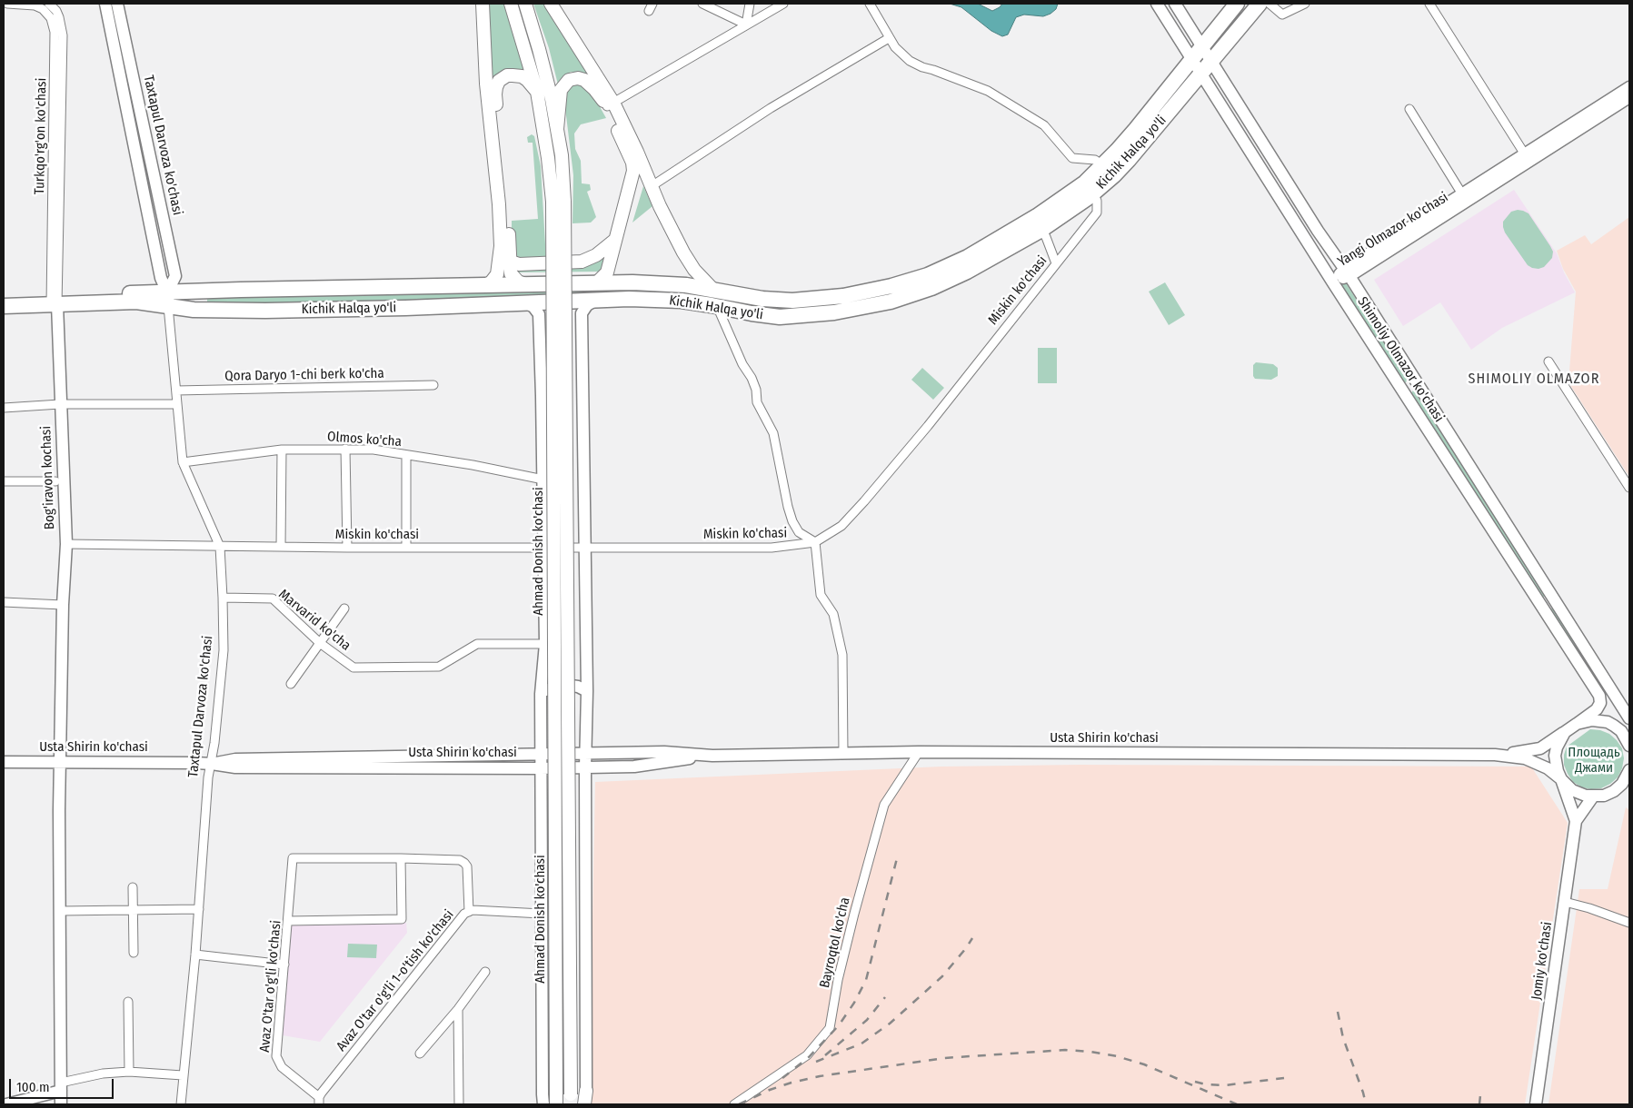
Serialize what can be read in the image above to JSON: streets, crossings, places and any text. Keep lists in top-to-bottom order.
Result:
{
  "streets": {
    "highway": ["Kichik Halqa yo'li"],
    "main road": [
      "Taxtapul Darvoza ko'chasi",
      "Yangi Olmazor ko'chasi",
      "Shimoliy Olmazor ko'chasi",
      "Bog'iravon kochasi",
      "Ahmad Donish ko'chasi",
      "Usta Shirin ko'chasi",
      "Jomiy ko'chasi"
    ],
    "street": [
      "Turkqo'rg'on ko'chasi",
      "Miskin ko'chasi",
      "Qora Daryo 1-chi berk ko'cha",
      "Olmos ko'cha",
      "Marvarid ko'cha",
      "Bayroqtol ko'cha",
      "Avaz O'tar o'g'li 1-o'tish ko'chasi",
      "Avaz O'tar o'g'li ko'chasi"
    ]
  },
  "crossings": [
    ["Turkqo'rg'on ko'chasi", "Kichik Halqa yo'li"],
    ["Turkqo'rg'on ko'chasi", "Bog'iravon kochasi"],
    ["Taxtapul Darvoza ko'chasi", "Kichik Halqa yo'li"],
    ["Taxtapul Darvoza ko'chasi", "Miskin ko'chasi"],
    ["Taxtapul Darvoza ko'chasi", "Qora Daryo 1-chi berk ko'cha"],
    ["Taxtapul Darvoza ko'chasi", "Olmos ko'cha"],
    ["Taxtapul Darvoza ko'chasi", "Marvarid ko'cha"],
    ["Taxtapul Darvoza ko'chasi", "Usta Shirin ko'chasi"],
    ["Kichik Halqa yo'li", "Miskin ko'chasi"],
    ["Kichik Halqa yo'li", "Shimoliy Olmazor ko'chasi"],
    ["Kichik Halqa yo'li", "Bog'iravon kochasi"],
    ["Kichik Halqa yo'li", "Ahmad Donish ko'chasi"],
    ["Yangi Olmazor ko'chasi", "Shimoliy Olmazor ko'chasi"],
    ["Miskin ko'chasi", "Bog'iravon kochasi"],
    ["Miskin ko'chasi", "Ahmad Donish ko'chasi"],
    ["Shimoliy Olmazor ko'chasi", "Usta Shirin ko'chasi"],
    ["Olmos ko'cha", "Ahmad Donish ko'chasi"],
    ["Ahmad Donish ko'chasi", "Marvarid ko'cha"],
    ["Ahmad Donish ko'chasi", "Usta Shirin ko'chasi"],
    ["Ahmad Donish ko'chasi", "Avaz O'tar o'g'li 1-o'tish ko'chasi"],
    ["Usta Shirin ko'chasi", "Bayroqtol ko'cha"],
    ["Avaz O'tar o'g'li 1-o'tish ko'chasi", "Avaz O'tar o'g'li ko'chasi"]
  ],
  "districts": ["SHIMOLIY OLMAZOR"],
  "parks": ["Площадь Джами"],
  "scale_bar": "100 m"
}
